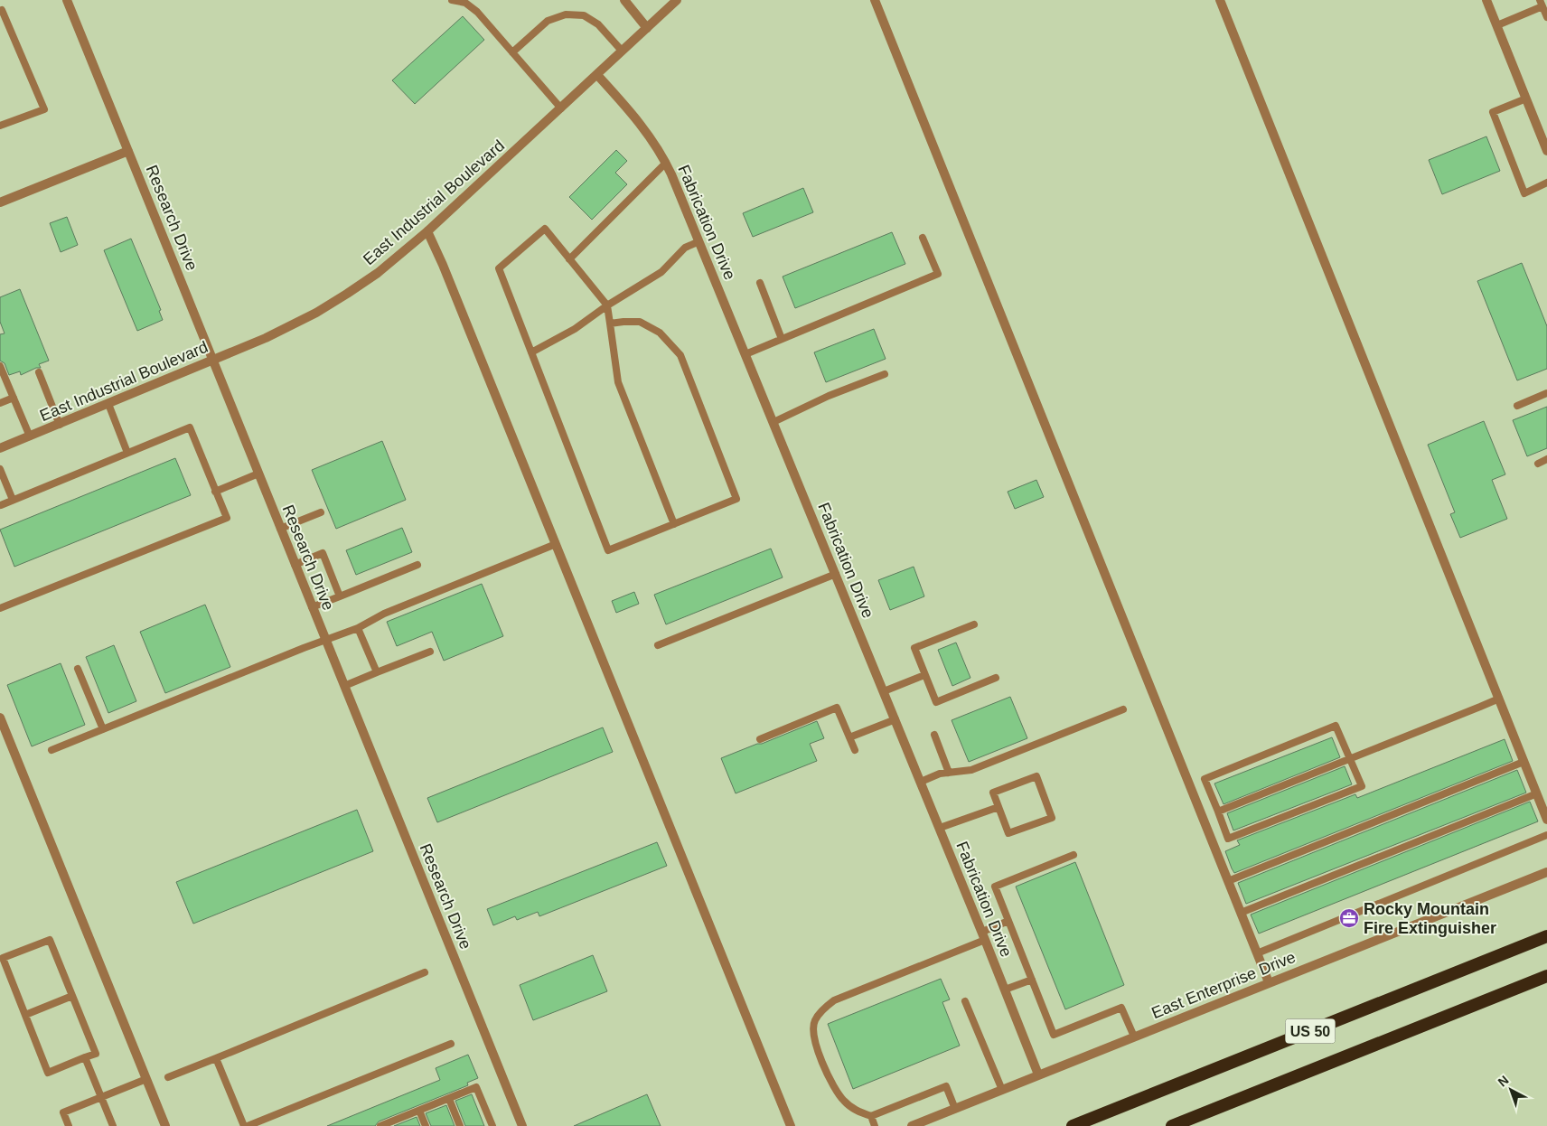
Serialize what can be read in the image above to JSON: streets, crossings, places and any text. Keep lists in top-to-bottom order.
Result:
{
  "streets": {
    "highway": ["US 50"],
    "street": [
      "East Industrial Boulevard",
      "Research Drive",
      "Fabrication Drive",
      "East Enterprise Drive"
    ]
  },
  "crossings": [
    ["East Industrial Boulevard", "Research Drive"],
    ["East Industrial Boulevard", "Fabrication Drive"],
    ["Fabrication Drive", "East Enterprise Drive"]
  ],
  "places": {
    "office": ["Rocky Mountain Fire Extinguisher"]
  },
  "north": "top left"
}
